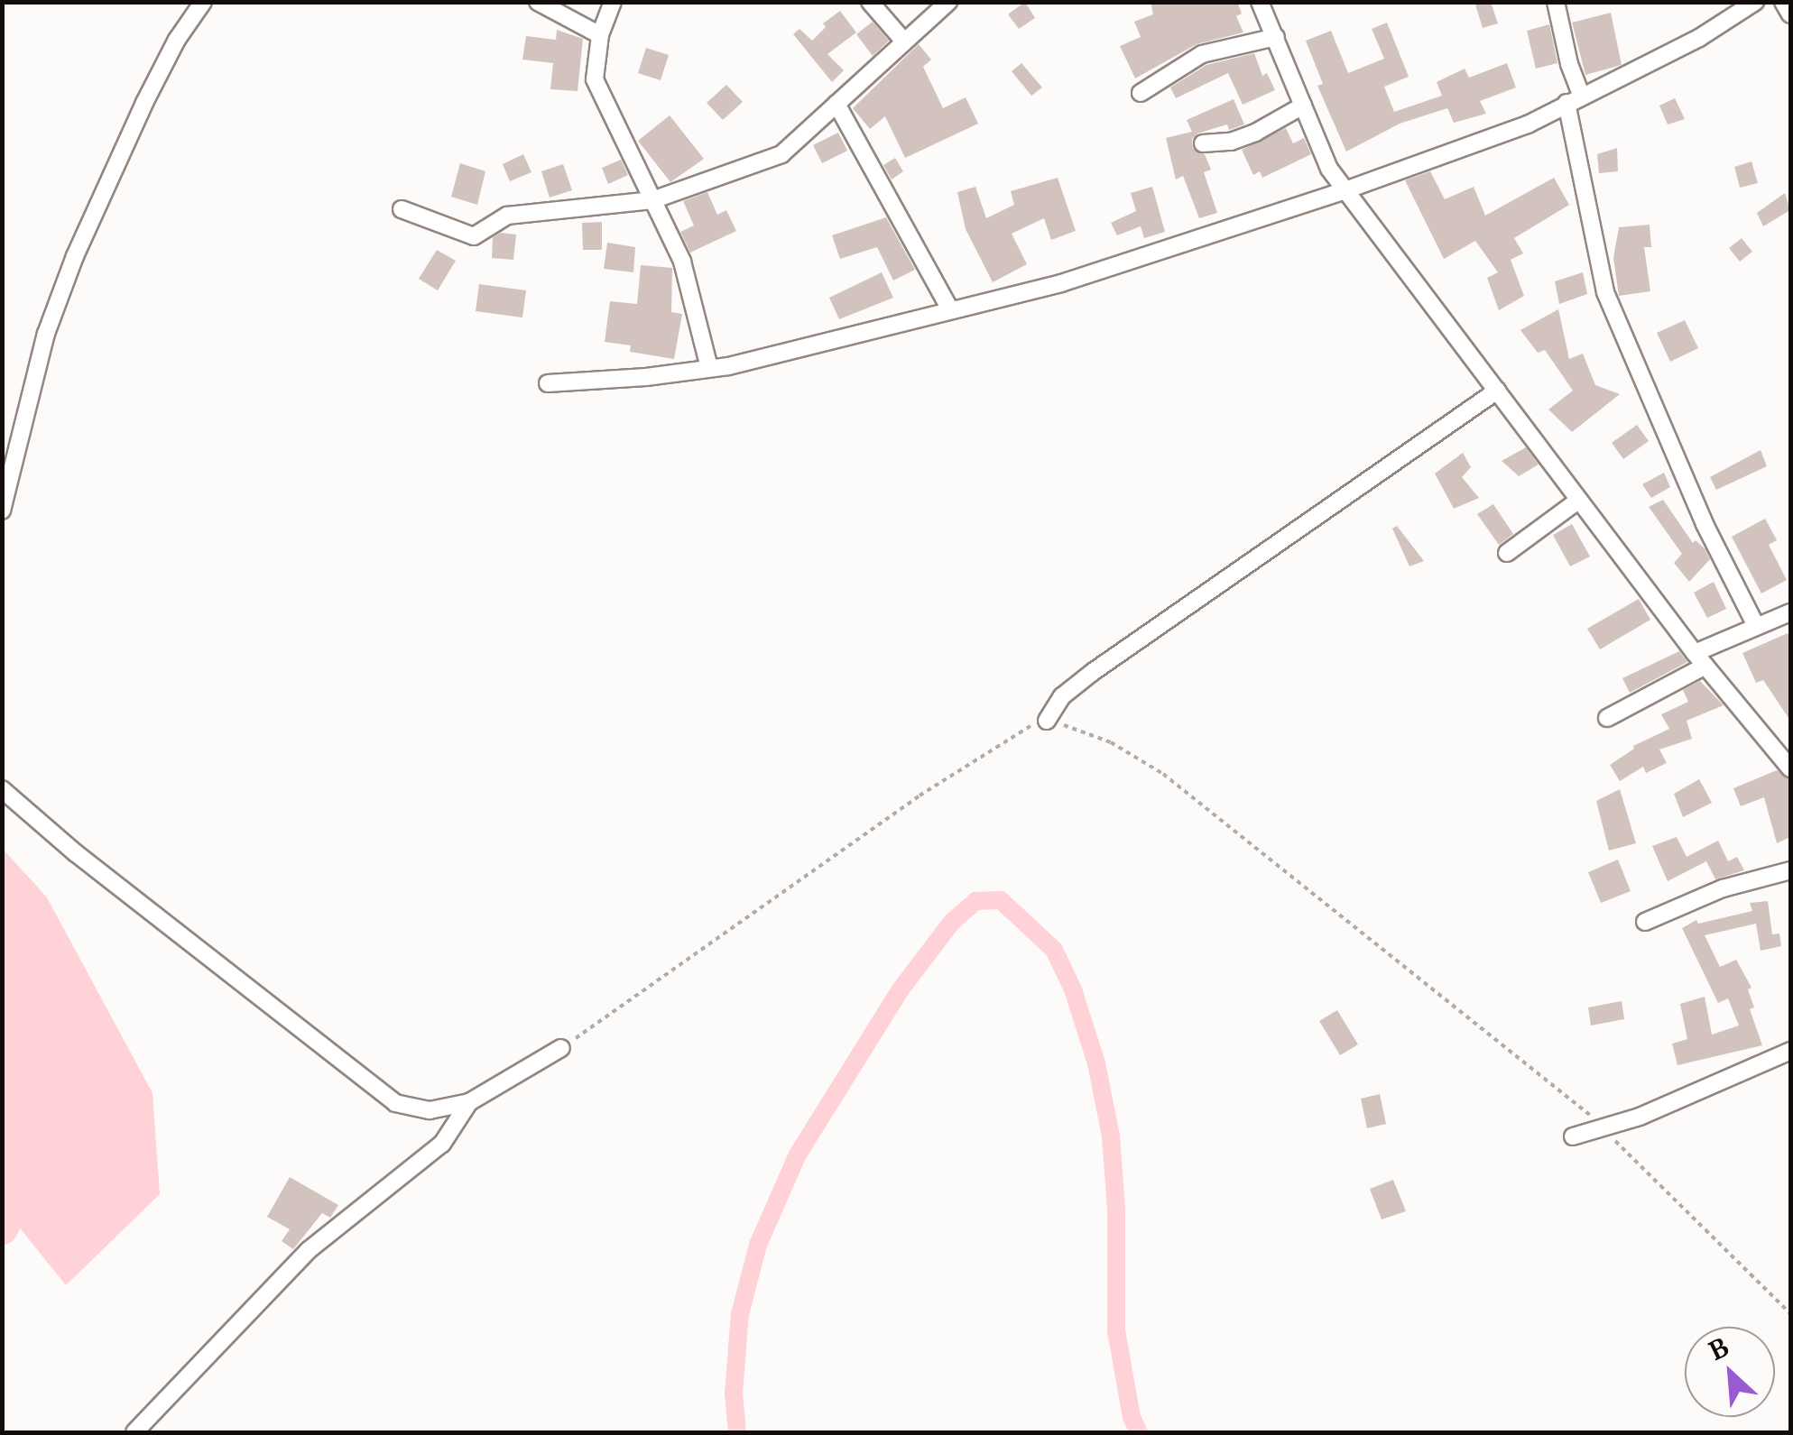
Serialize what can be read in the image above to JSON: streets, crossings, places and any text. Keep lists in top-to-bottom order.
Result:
{
  "north": "top left"
}
